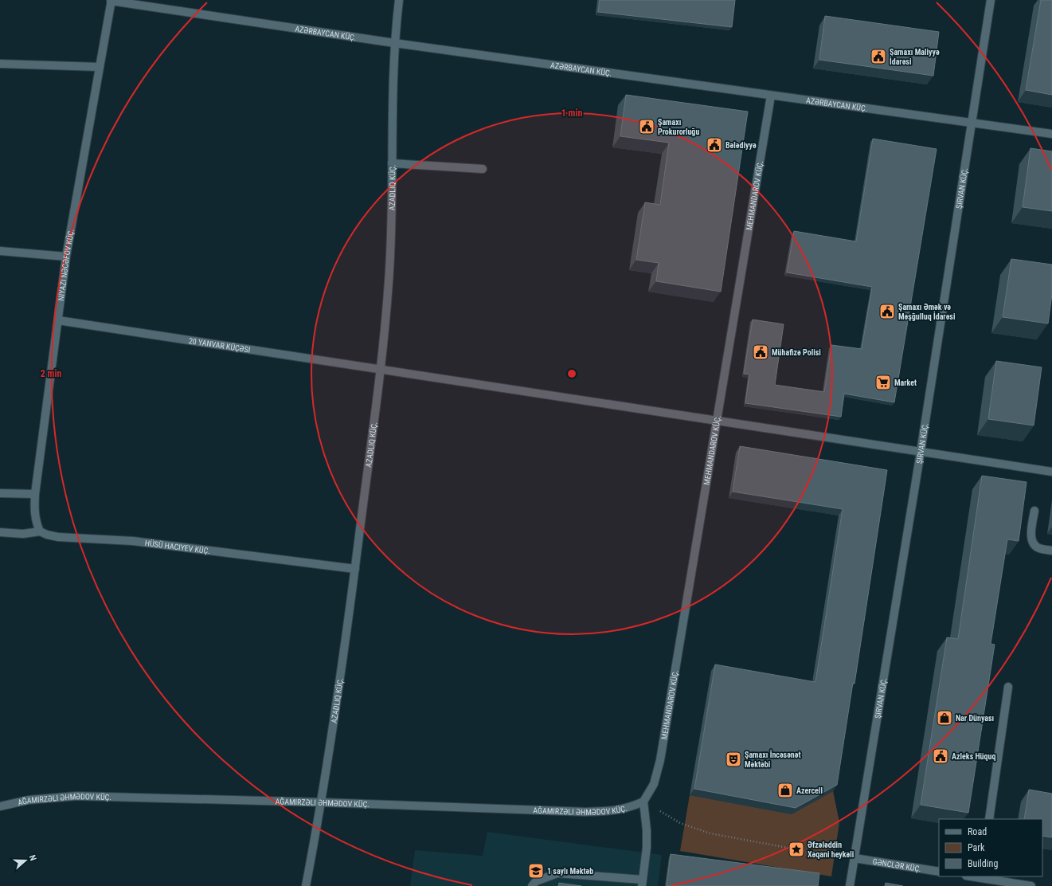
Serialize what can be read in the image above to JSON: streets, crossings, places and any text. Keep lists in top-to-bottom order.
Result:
{
  "streets": {
    "street": [
      "AZƏRBAYCAN KÜÇ.",
      "ŞIRVAN KÜÇ.",
      "MEHMANDAROV KÜÇ.",
      "NIYAZI NƏCƏFOV KÜÇ.",
      "20 YANVAR KÜÇƏSI",
      "AĞAMIRZƏLI ƏHMƏDOV KÜÇ.",
      "GƏNCLƏR KÜÇ."
    ]
  },
  "crossings": [
    ["AZƏRBAYCAN KÜÇ.", "ŞIRVAN KÜÇ."],
    ["AZƏRBAYCAN KÜÇ.", "MEHMANDAROV KÜÇ."],
    ["AZƏRBAYCAN KÜÇ.", "NIYAZI NƏCƏFOV KÜÇ."],
    ["ŞIRVAN KÜÇ.", "20 YANVAR KÜÇƏSI"],
    ["ŞIRVAN KÜÇ.", "GƏNCLƏR KÜÇ."],
    ["MEHMANDAROV KÜÇ.", "20 YANVAR KÜÇƏSI"],
    ["MEHMANDAROV KÜÇ.", "AĞAMIRZƏLI ƏHMƏDOV KÜÇ."],
    ["NIYAZI NƏCƏFOV KÜÇ.", "20 YANVAR KÜÇƏSI"]
  ],
  "places": {
    "public building": [
      "Şamaxı Maliyyə İdarəsi",
      "Şamaxı Prokurorluğu",
      "Bələdiyyə",
      "Şamaxı Əmək və Məşğulluq İdarəsi",
      "Mühafizə Polisi",
      "Azleks Hüquq"
    ],
    "supermarket": ["Market"],
    "shop": ["Nar Dünyası", "Azercell"],
    "theatre": ["Şamaxı İncəsənət Məktəbi"],
    "place": ["Əfzələddin Xəqani heykəli"],
    "school or university": ["1 saylı Məktəb"]
  },
  "legend": ["Road", "Park", "Building"],
  "north": "right",
  "rings": ["1 min", "2 min"]
}
